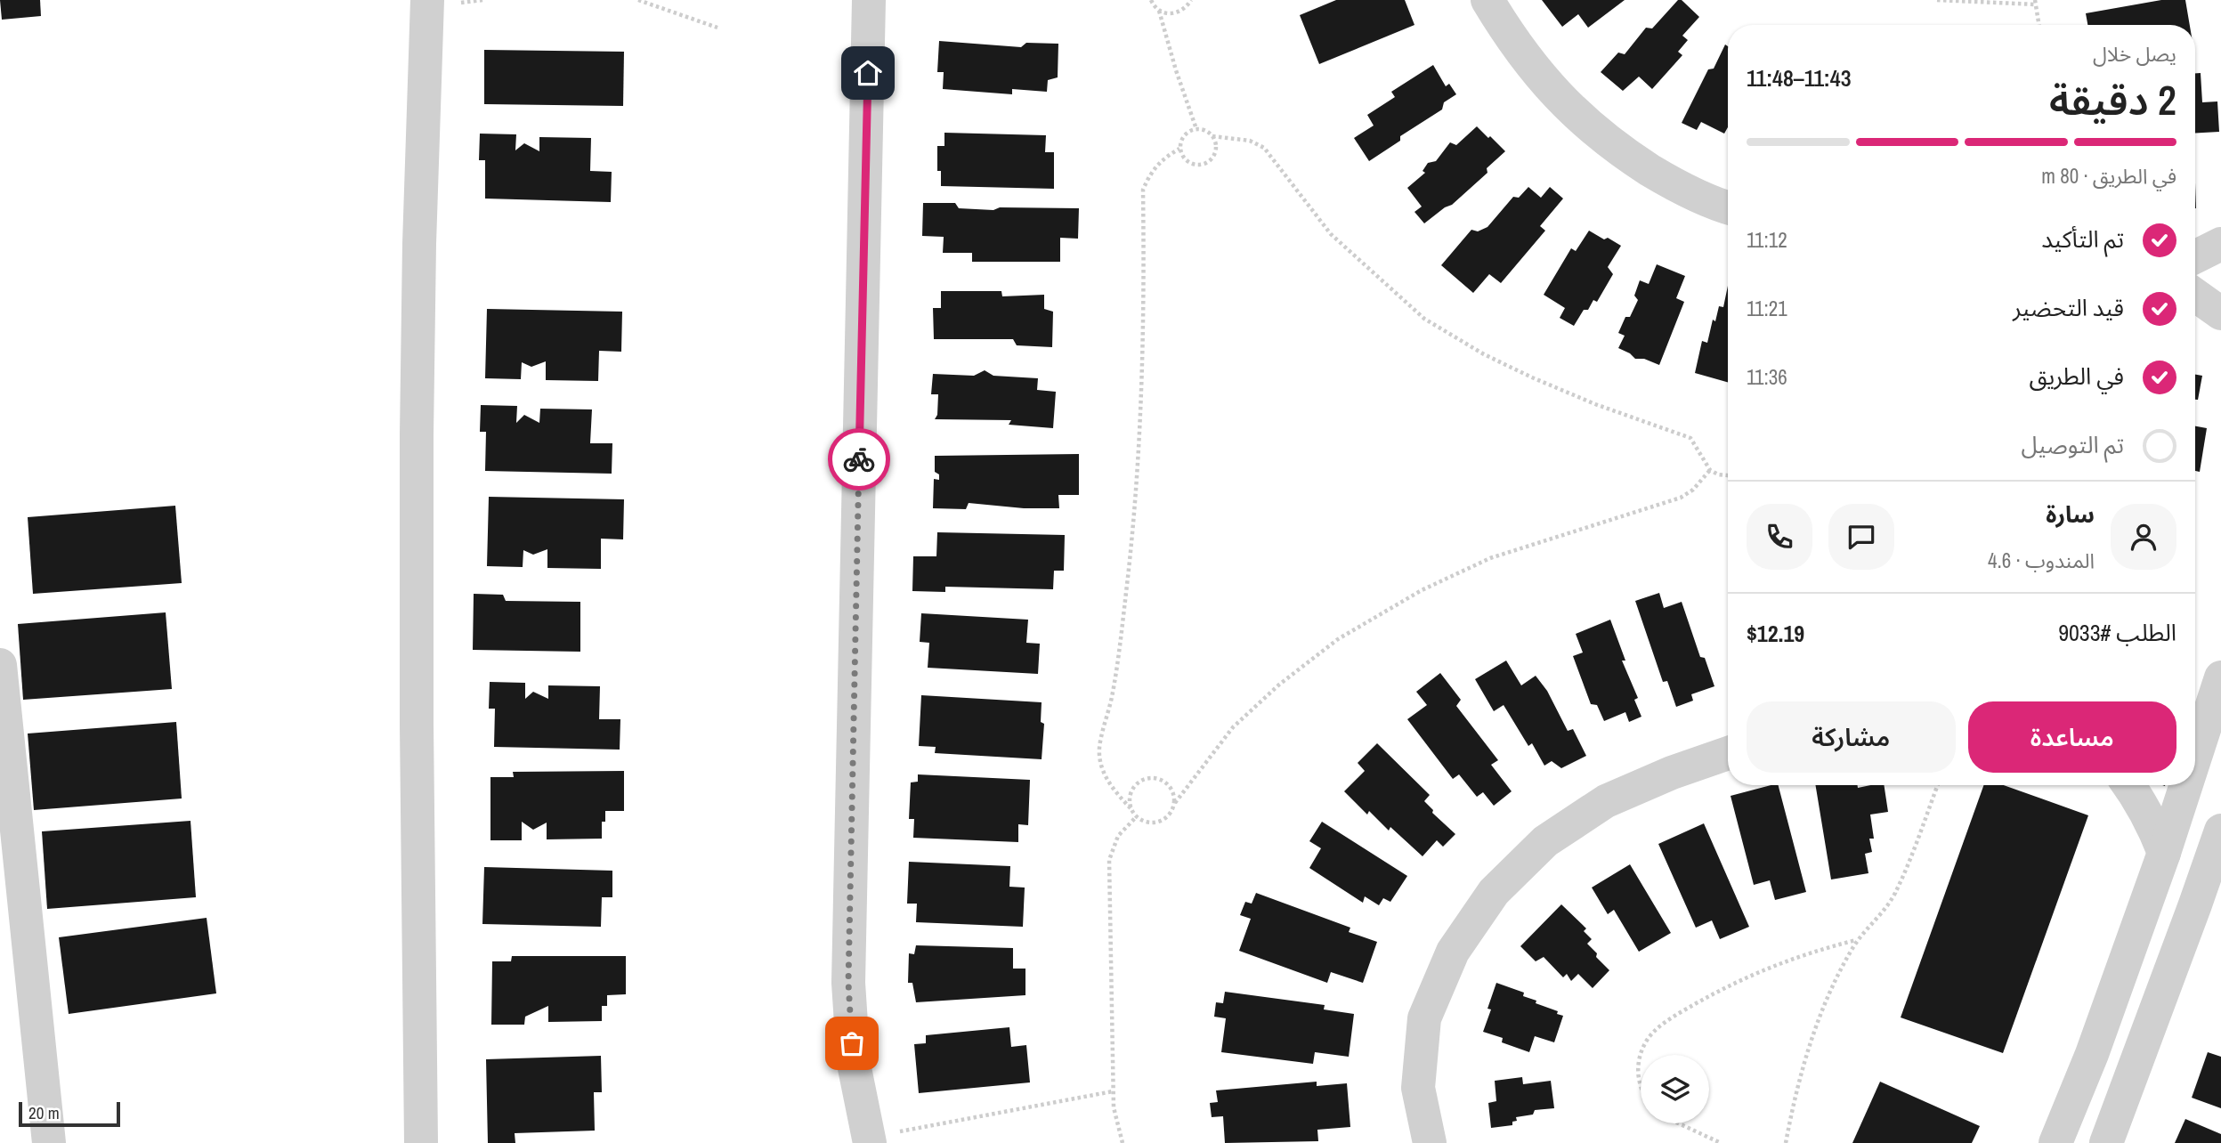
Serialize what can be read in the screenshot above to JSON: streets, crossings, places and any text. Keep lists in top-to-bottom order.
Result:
{
  "scale_bar": "20 m",
  "page": {
    "heading": ["2 دقيقة", "يصل خلال", "11:43–11:48"],
    "panel": [
      "سارة",
      "المندوب · 4.6",
      "الطلب #9033",
      "$12.19"
    ],
    "bar": "في الطريق · 80 m",
    "list": [
      ["تم التأكيد", "11:12"],
      ["قيد التحضير", "11:21"],
      ["في الطريق", "11:36"],
      "تم التوصيل"
    ],
    "buttons": ["مساعدة", "مشاركة"],
    "scale": "20 m"
  }
}
